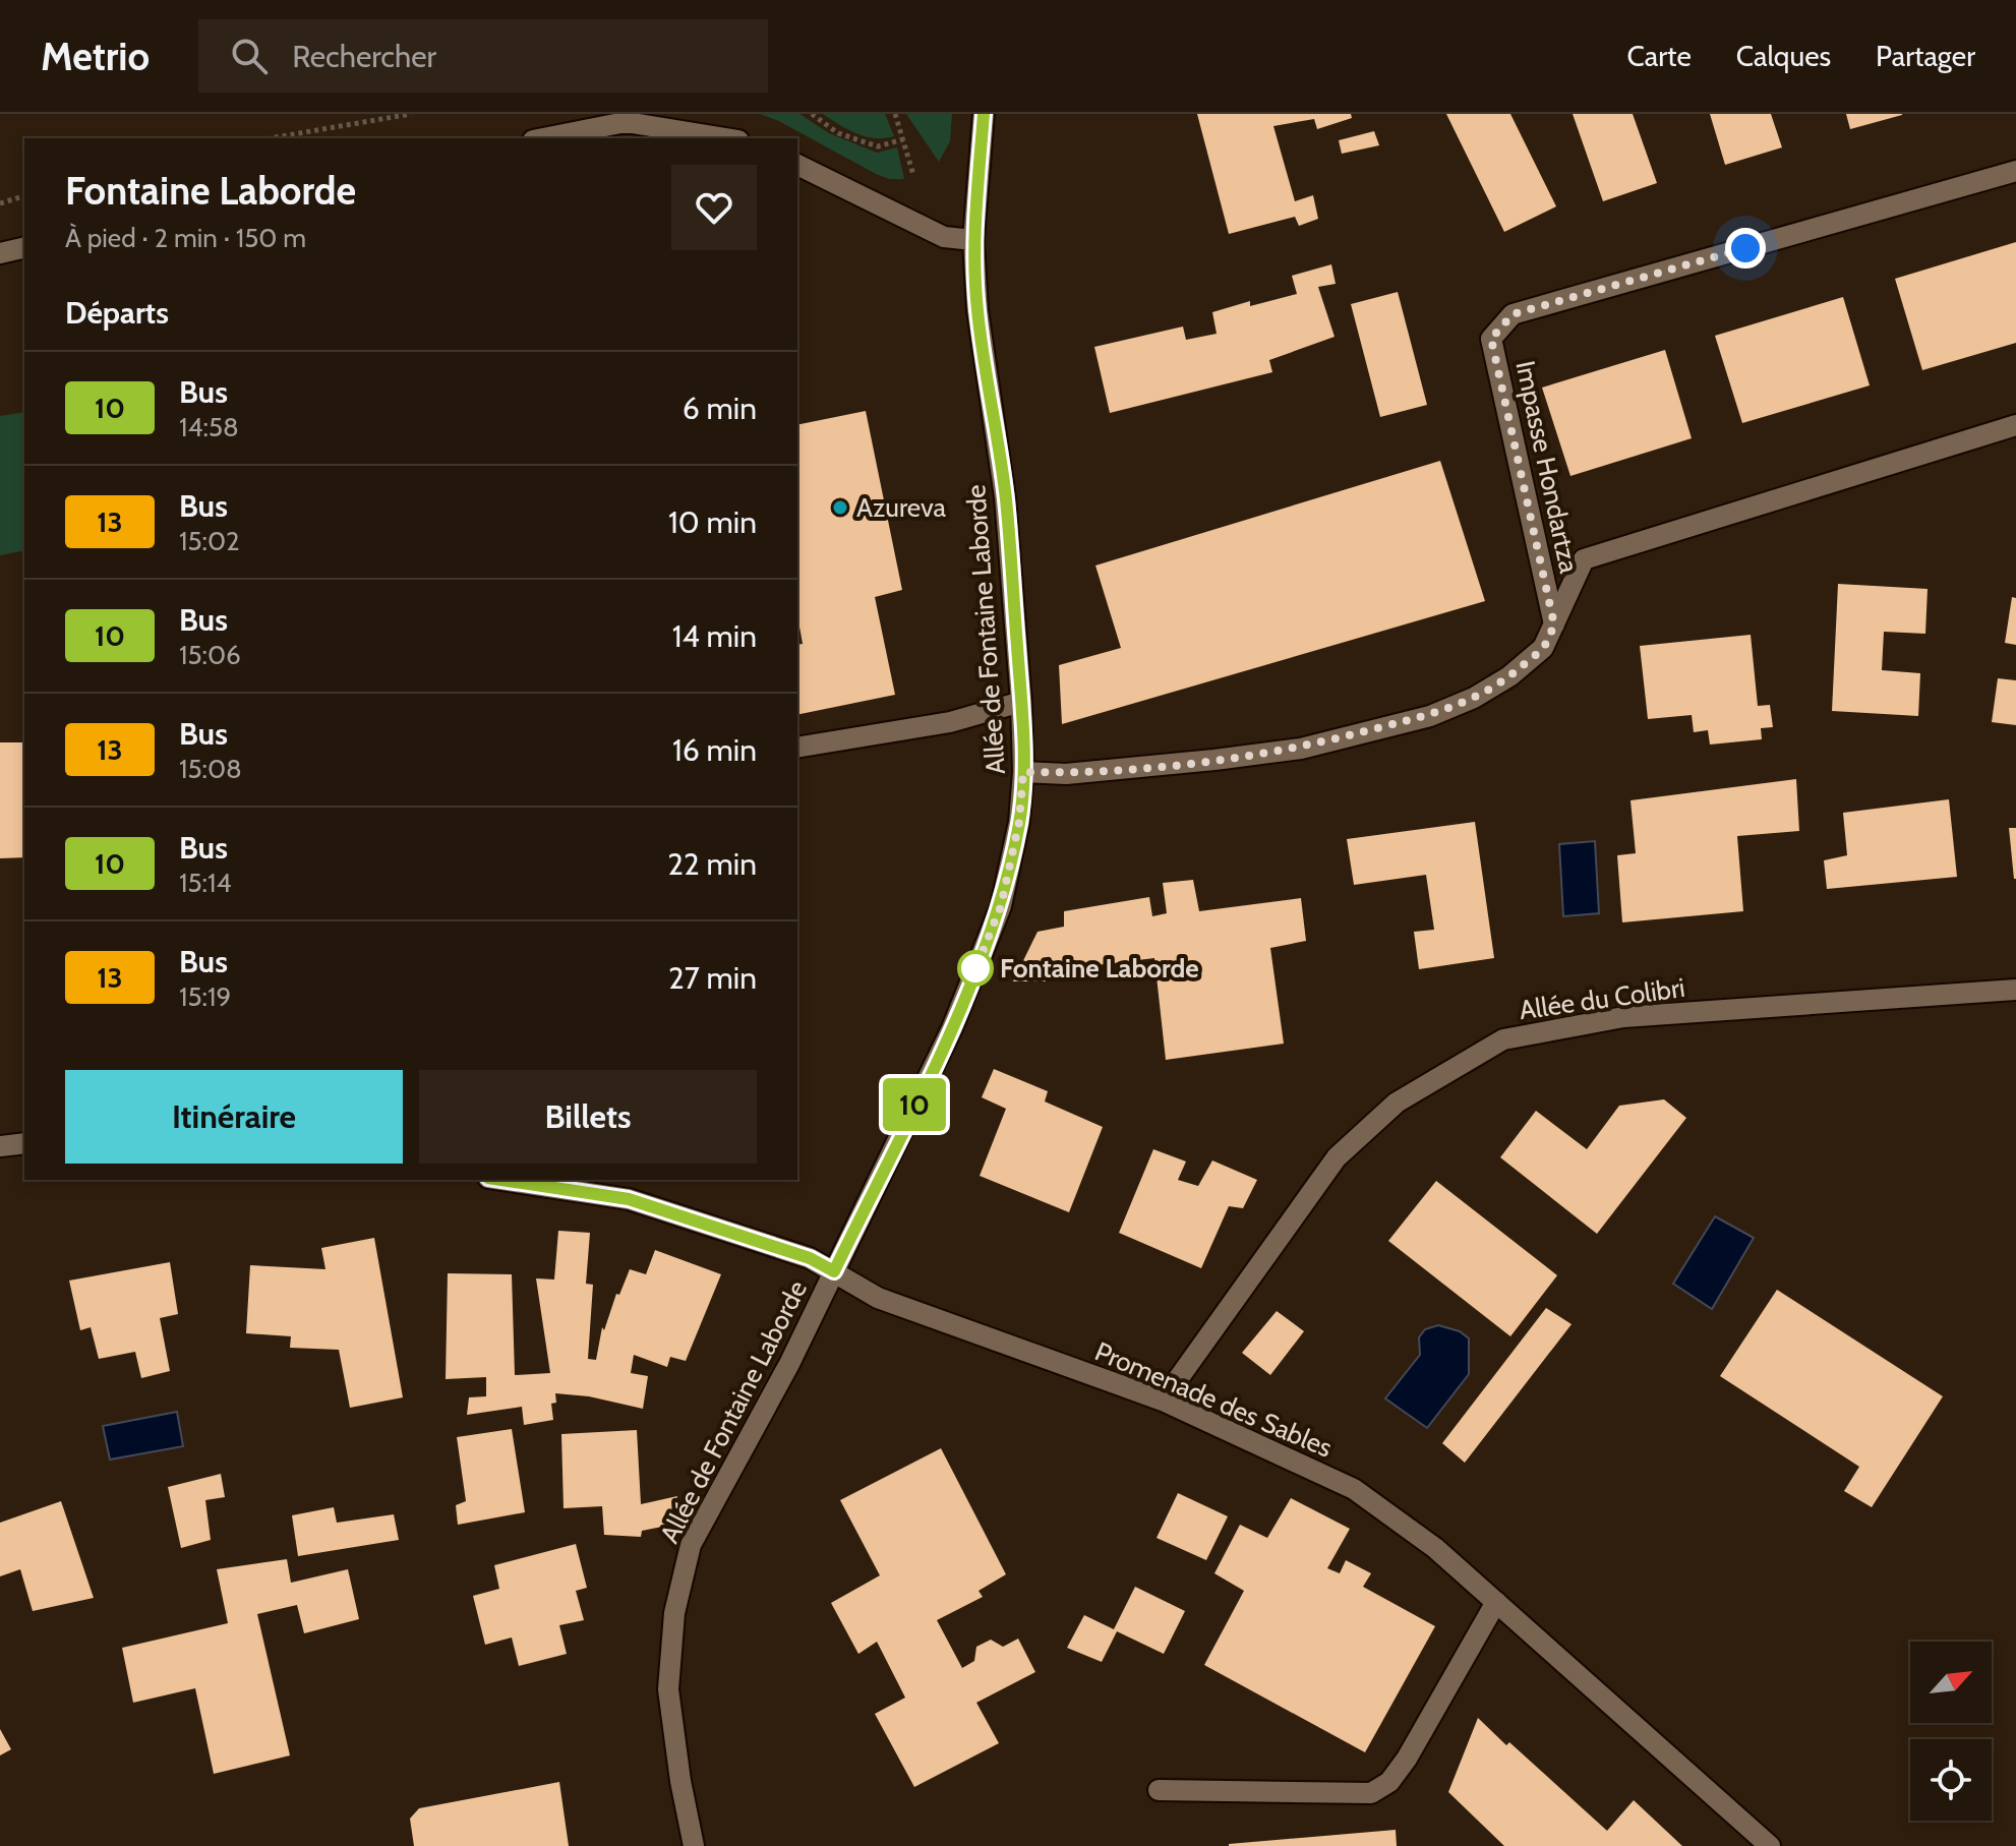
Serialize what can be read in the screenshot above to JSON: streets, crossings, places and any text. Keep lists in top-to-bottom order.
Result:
{
  "streets": {
    "street": [
      "Impasse Hondartza",
      "Allée de Fontaine Laborde",
      "Allée du Colibri",
      "Promenade des Sables"
    ]
  },
  "crossings": [
    ["Impasse Hondartza", "Allée de Fontaine Laborde"],
    ["Allée de Fontaine Laborde", "Promenade des Sables"],
    ["Allée du Colibri", "Promenade des Sables"]
  ],
  "places": ["Azureva", "Fontaine Laborde"],
  "lines": ["bus line 10"],
  "north": "top right",
  "page": {
    "header": "Metrio",
    "search": "Rechercher",
    "nav": ["Carte", "Calques", "Partager"],
    "on_map": "10",
    "heading": [
      ["Fontaine Laborde", "À pied · 2 min · 150 m"],
      "Départs"
    ],
    "list": [
      {
        "mark": "10",
        "name": "Bus",
        "note": "14:58",
        "value": "6 min"
      },
      {
        "mark": "13",
        "name": "Bus",
        "note": "15:02",
        "value": "10 min"
      },
      {
        "mark": "10",
        "name": "Bus",
        "note": "15:06",
        "value": "14 min"
      },
      {
        "mark": "13",
        "name": "Bus",
        "note": "15:08",
        "value": "16 min"
      },
      {
        "mark": "10",
        "name": "Bus",
        "note": "15:14",
        "value": "22 min"
      },
      {
        "mark": "13",
        "name": "Bus",
        "note": "15:19",
        "value": "27 min"
      }
    ],
    "buttons": ["Itinéraire", "Billets"]
  }
}
